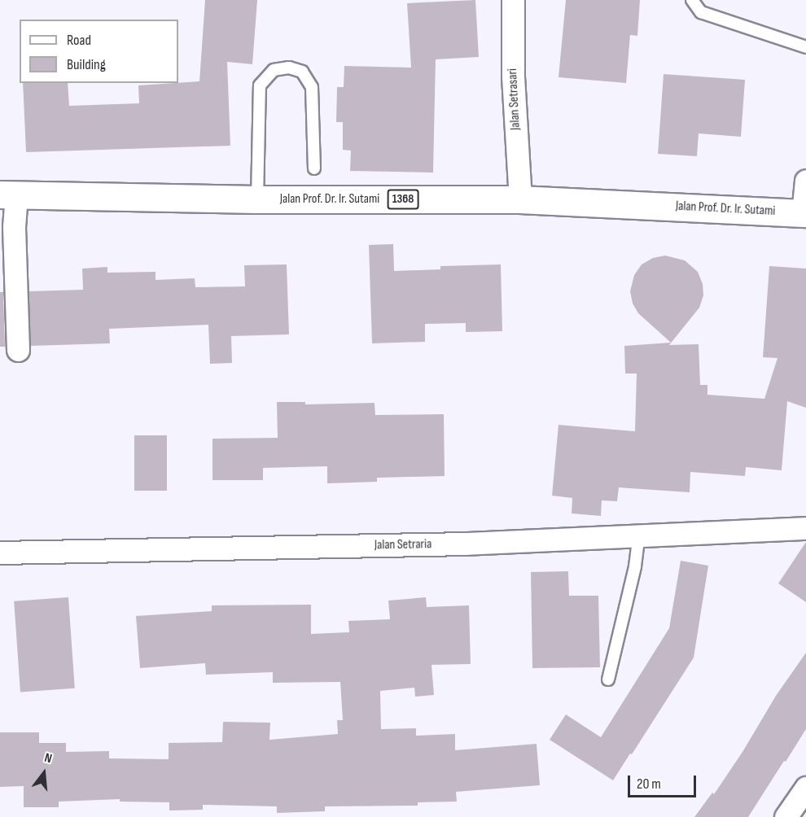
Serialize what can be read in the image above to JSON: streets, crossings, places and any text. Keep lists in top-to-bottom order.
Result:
{
  "streets": {
    "main road": ["Jalan Prof. Dr. Ir. Sutami", "1368"],
    "street": ["Jalan Setrasari", "Jalan Setraria"]
  },
  "crossings": [
    ["Jalan Setrasari", "Jalan Prof. Dr. Ir. Sutami"]
  ],
  "legend": ["Road", "Building"],
  "scale_bar": "20 m",
  "north": "top"
}
